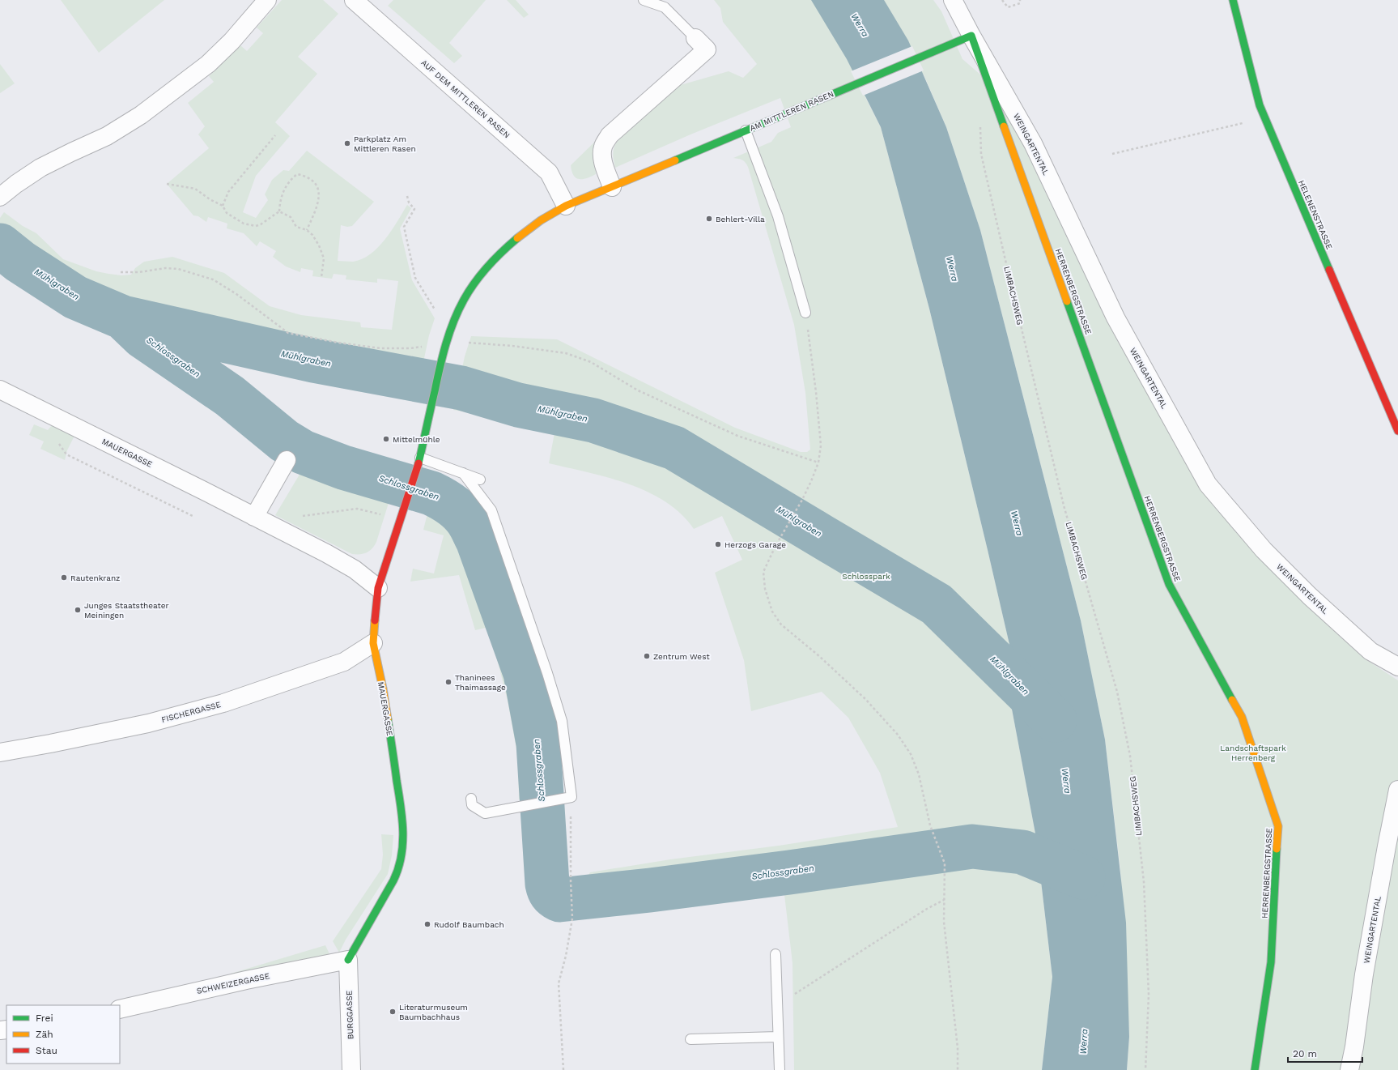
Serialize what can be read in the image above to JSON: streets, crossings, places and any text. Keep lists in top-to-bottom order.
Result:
{
  "streets": {
    "street": [
      "AUF DEM MITTLEREN RASEN",
      "AM MITTLEREN RASEN",
      "WEINGARTENTAL",
      "HELENENSTRASSE",
      "HERRENBERGSTRASSE",
      "MAUERGASSE",
      "FISCHERGASSE",
      "SCHWEIZERGASSE",
      "BURGGASSE"
    ],
    "path": ["LIMBACHSWEG"]
  },
  "crossings": [
    ["AUF DEM MITTLEREN RASEN", "AM MITTLEREN RASEN"],
    ["AM MITTLEREN RASEN", "WEINGARTENTAL"],
    ["AM MITTLEREN RASEN", "HERRENBERGSTRASSE"],
    ["AM MITTLEREN RASEN", "MAUERGASSE"],
    ["WEINGARTENTAL", "HERRENBERGSTRASSE"],
    ["MAUERGASSE", "FISCHERGASSE"],
    ["MAUERGASSE", "SCHWEIZERGASSE"],
    ["MAUERGASSE", "BURGGASSE"],
    ["SCHWEIZERGASSE", "BURGGASSE"]
  ],
  "water": ["Werra", "Mühlgraben", "Schlossgraben"],
  "parks": ["Schlosspark", "Landschaftspark Herrenberg"],
  "places": [
    "Parkplatz Am Mittleren Rasen",
    "Behlert-Villa",
    "Mittelmühle",
    "Herzogs Garage",
    "Rautenkranz",
    "Junges Staatstheater Meiningen",
    "Zentrum West",
    "Thaninees Thaimassage",
    "Rudolf Baumbach",
    "Literaturmuseum Baumbachhaus"
  ],
  "legend": ["Frei", "Zäh", "Stau"],
  "scale_bar": "20 m"
}
